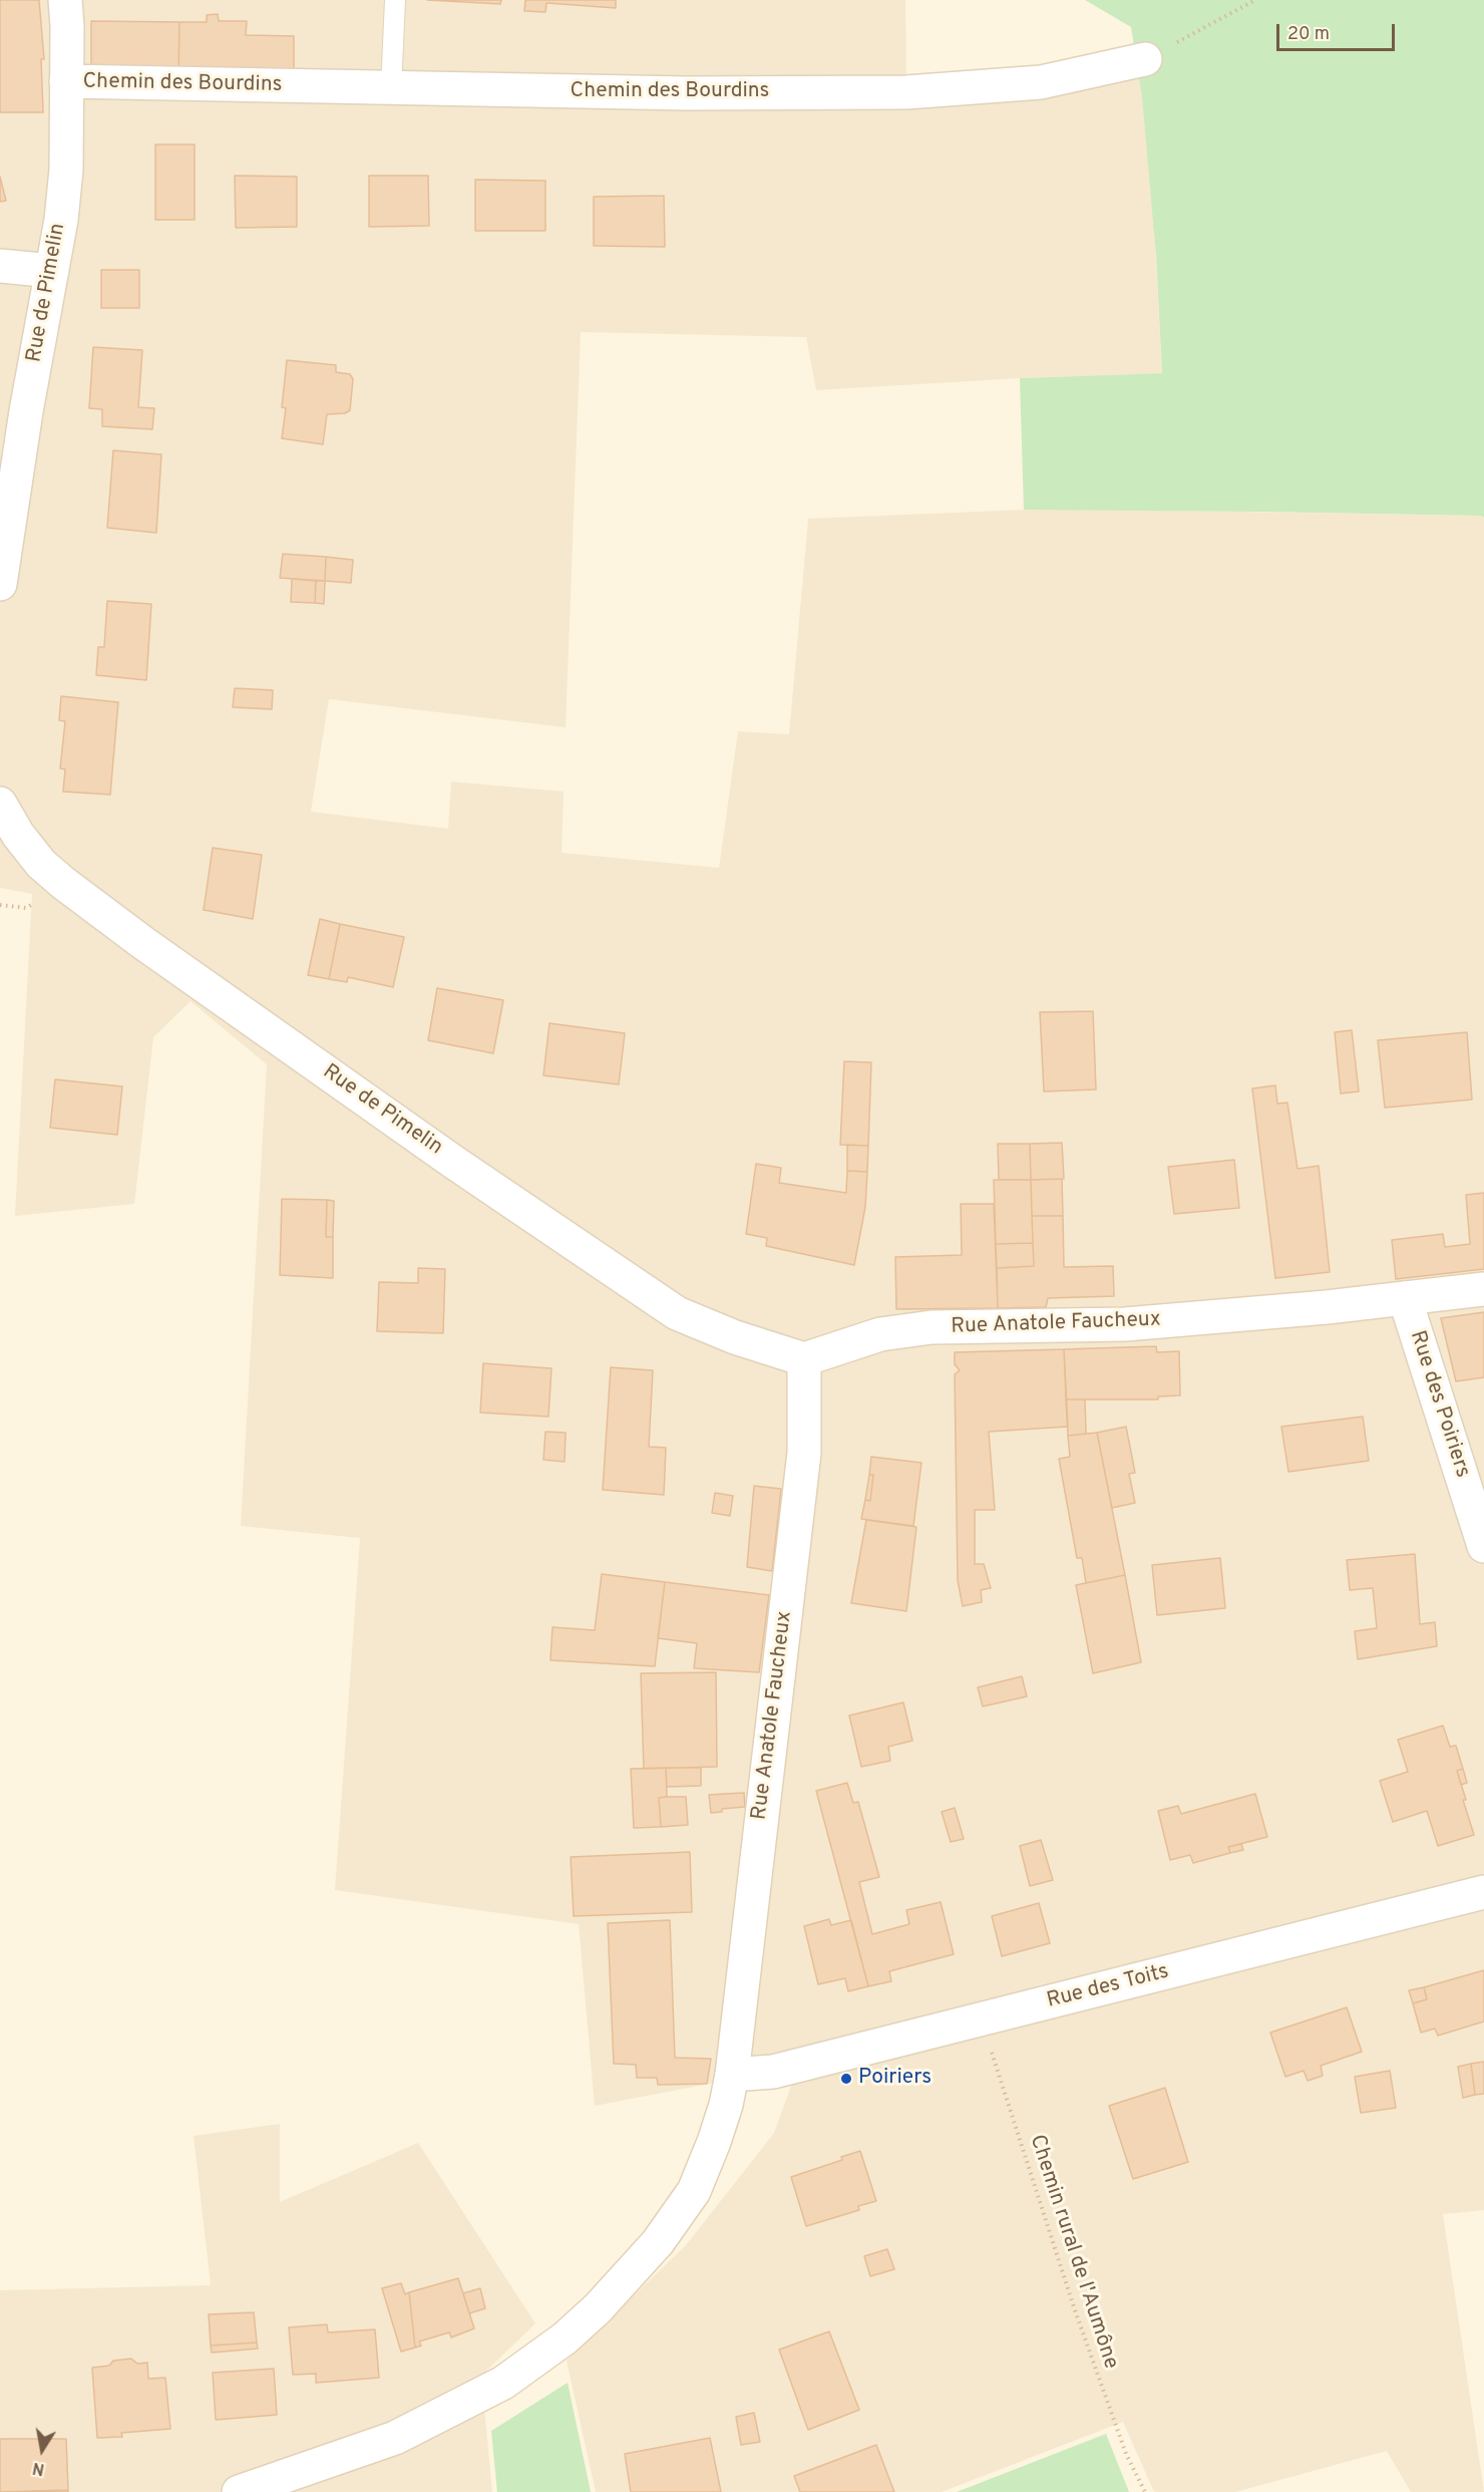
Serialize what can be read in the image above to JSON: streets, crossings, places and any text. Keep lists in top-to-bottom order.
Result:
{
  "streets": {
    "street": [
      "Chemin des Bourdins",
      "Rue de Pimelin",
      "Rue Anatole Faucheux",
      "Rue des Poiriers",
      "Rue des Toits"
    ],
    "path": ["Chemin rural de l'Aumône"]
  },
  "crossings": [
    ["Chemin des Bourdins", "Rue de Pimelin"],
    ["Rue de Pimelin", "Rue Anatole Faucheux"],
    ["Rue Anatole Faucheux", "Rue des Poiriers"],
    ["Rue Anatole Faucheux", "Rue des Toits"],
    ["Rue des Toits", "Chemin rural de l'Aumône"]
  ],
  "places": ["Poiriers"],
  "scale_bar": "20 m",
  "north": "bottom"
}
